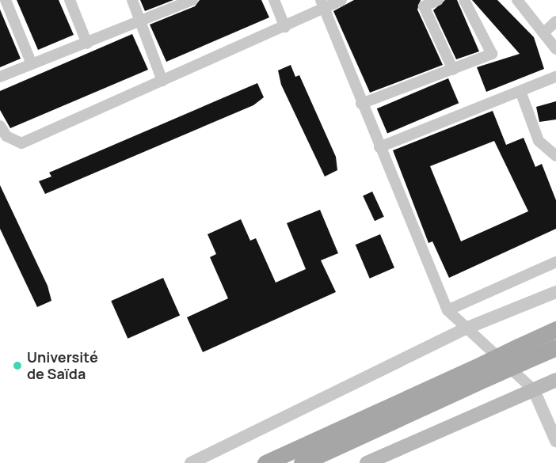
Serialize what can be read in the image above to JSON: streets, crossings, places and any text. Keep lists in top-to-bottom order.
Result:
{
  "places": ["Université de Saïda"]
}
